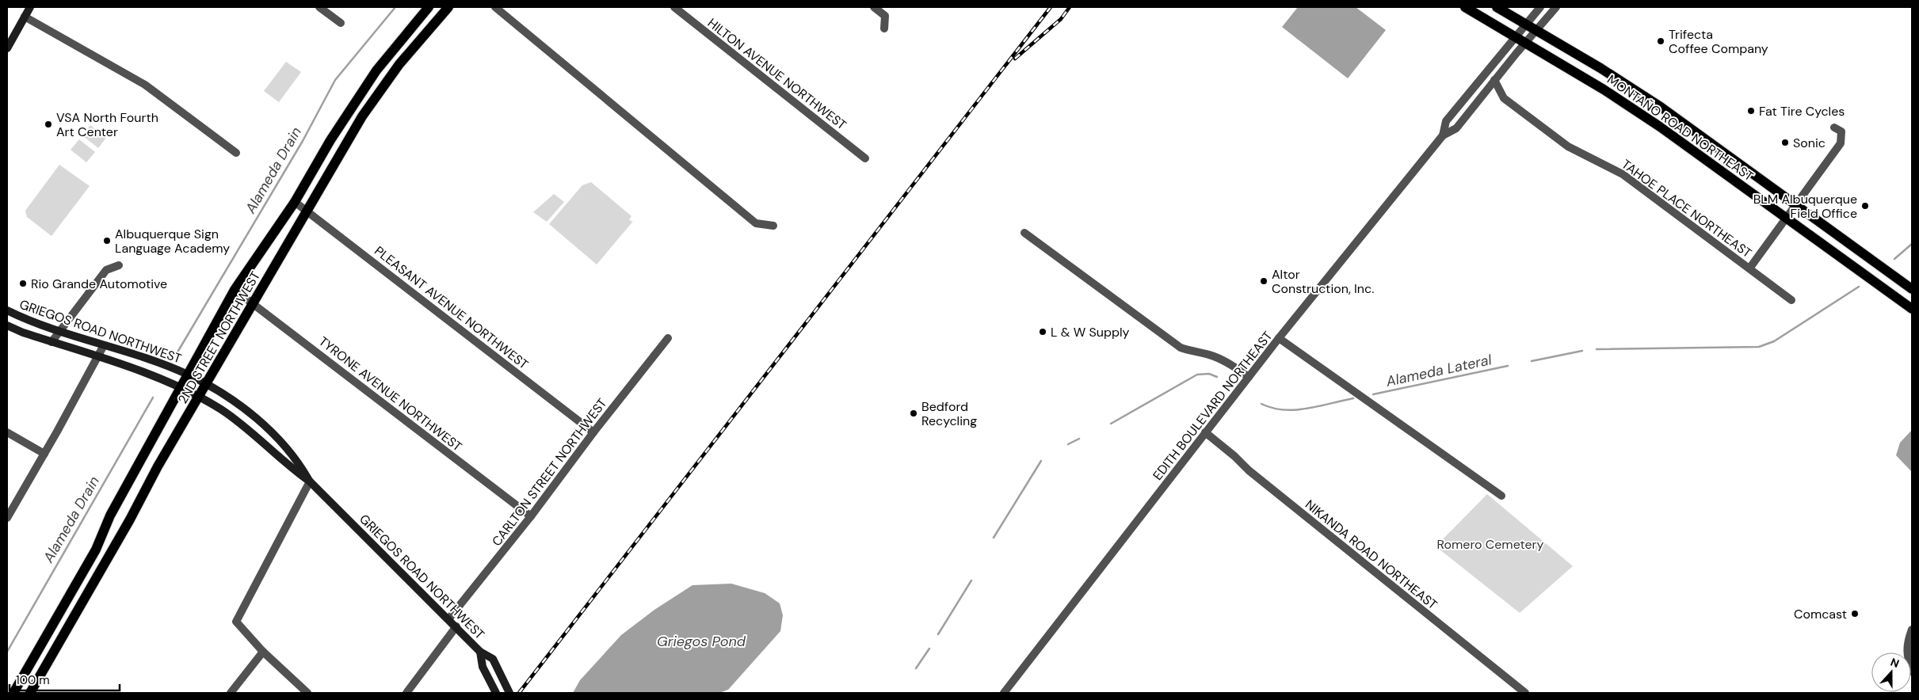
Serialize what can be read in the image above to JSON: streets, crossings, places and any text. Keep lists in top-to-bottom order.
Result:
{
  "streets": {
    "main road": ["MONTAÑO ROAD NORTHEAST", "GRIEGOS ROAD NORTHWEST", "2ND STREET NORTHWEST"],
    "street": [
      "HILTON AVENUE NORTHWEST",
      "TAHOE PLACE NORTHEAST",
      "PLEASANT AVENUE NORTHWEST",
      "TYRONE AVENUE NORTHWEST",
      "EDITH BOULEVARD NORTHEAST",
      "CARLTON STREET NORTHWEST",
      "NIKANDA ROAD NORTHEAST"
    ]
  },
  "crossings": [
    ["MONTAÑO ROAD NORTHEAST", "EDITH BOULEVARD NORTHEAST"],
    ["TAHOE PLACE NORTHEAST", "EDITH BOULEVARD NORTHEAST"],
    ["PLEASANT AVENUE NORTHWEST", "2ND STREET NORTHWEST"],
    ["PLEASANT AVENUE NORTHWEST", "CARLTON STREET NORTHWEST"],
    ["GRIEGOS ROAD NORTHWEST", "2ND STREET NORTHWEST"],
    ["GRIEGOS ROAD NORTHWEST", "CARLTON STREET NORTHWEST"],
    ["2ND STREET NORTHWEST", "TYRONE AVENUE NORTHWEST"],
    ["TYRONE AVENUE NORTHWEST", "CARLTON STREET NORTHWEST"],
    ["EDITH BOULEVARD NORTHEAST", "NIKANDA ROAD NORTHEAST"]
  ],
  "water": ["Alameda Drain", "Alameda Lateral", "Griegos Pond"],
  "parks": ["Romero Cemetery"],
  "places": [
    "Trifecta Coffee Company",
    "Fat Tire Cycles",
    "VSA North Fourth Art Center",
    "Sonic",
    "BLM Albuquerque Field Office",
    "Albuquerque Sign Language Academy",
    "Altor Construction, Inc.",
    "Rio Grande Automotive",
    "L & W Supply",
    "Bedford Recycling",
    "Comcast"
  ],
  "scale_bar": "100 m",
  "north": "top"
}
